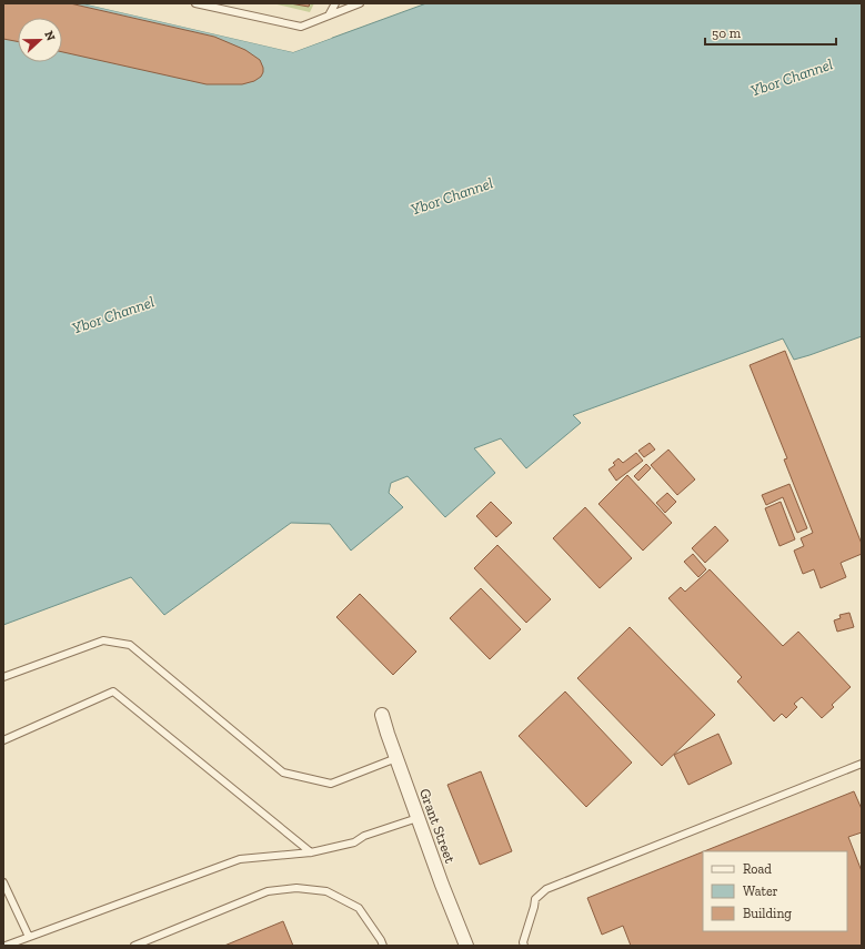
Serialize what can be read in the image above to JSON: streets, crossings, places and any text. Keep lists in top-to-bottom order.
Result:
{
  "streets": {
    "street": ["Grant Street"]
  },
  "water": ["Ybor Channel"],
  "legend": ["Road", "Water", "Building"],
  "scale_bar": "50 m",
  "north": "right"
}
